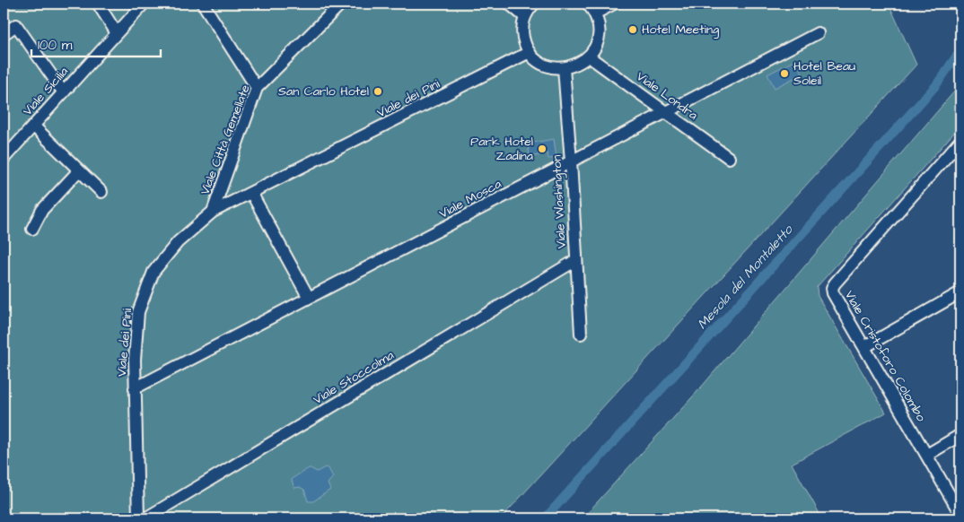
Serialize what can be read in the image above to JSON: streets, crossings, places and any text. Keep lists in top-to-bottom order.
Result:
{
  "streets": {
    "street": [
      "Viale Sicilia",
      "Viale Londra",
      "Viale dei Pini",
      "Viale Città Gemellate",
      "Viale Mosca",
      "Viale Washington",
      "Viale Cristoforo Colombo",
      "Viale Stoccolma"
    ]
  },
  "crossings": [
    ["Viale Londra", "Viale Mosca"],
    ["Viale dei Pini", "Viale Città Gemellate"],
    ["Viale dei Pini", "Viale Mosca"],
    ["Viale Mosca", "Viale Washington"],
    ["Viale Washington", "Viale Stoccolma"]
  ],
  "water": ["Mesola del Montaletto"],
  "places": [
    "Hotel Meeting",
    "Hotel Beau Soleil",
    "San Carlo Hotel",
    "Park Hotel Zadina"
  ],
  "scale_bar": "100 m"
}
